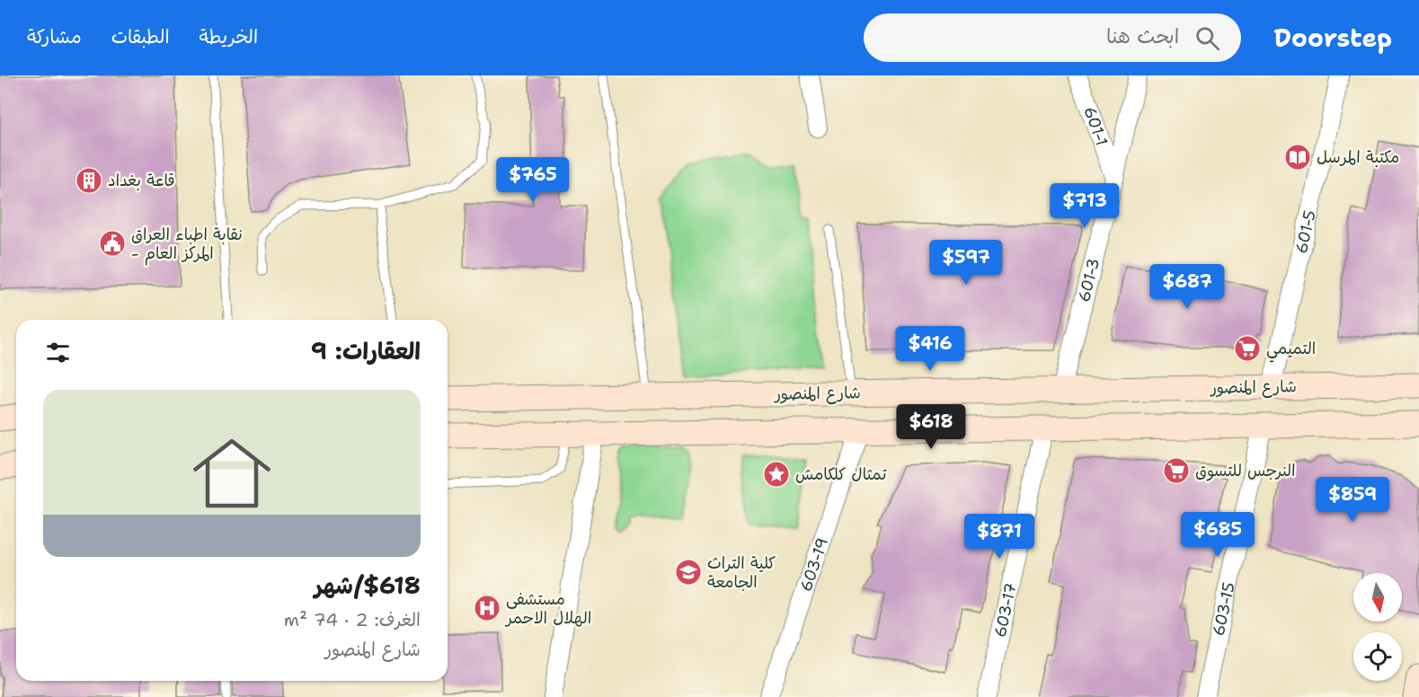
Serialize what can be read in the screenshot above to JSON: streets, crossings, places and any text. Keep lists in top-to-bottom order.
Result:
{
  "streets": {
    "main road": ["شارع المنصور"],
    "street": [
      "601-1",
      "601-5",
      "601-3",
      "603-19",
      "603-15",
      "603-17"
    ]
  },
  "crossings": [
    ["601-1", "601-3"],
    ["601-5", "شارع المنصور"],
    ["601-3", "شارع المنصور"]
  ],
  "places": {
    "library": ["مكتبة المرسل"],
    "building": ["قاعة بغداد"],
    "public building": ["نقابة اطباء العراق - المركز العام"],
    "supermarket": ["التميمي", "النرجس للتسوق"],
    "place": ["تمثال كلكامش"],
    "school or university": ["كلية التراث الجامعة"],
    "hospital": ["مستشفى الهلال الاحمر"]
  },
  "north": "bottom",
  "page": {
    "header": "Doorstep",
    "search": "ابحث هنا",
    "nav": ["الخريطة", "الطبقات", "مشاركة"],
    "price": [
      "$765",
      "$713",
      "$597",
      "$687",
      "$416",
      "$618",
      "$859",
      "$685",
      "$871"
    ],
    "heading": "العقارات: 9",
    "list": [
      {
        "name": "$618/شهر",
        "note": "الغرف: 2 · 74 m² · شارع المنصور"
      }
    ]
  }
}
